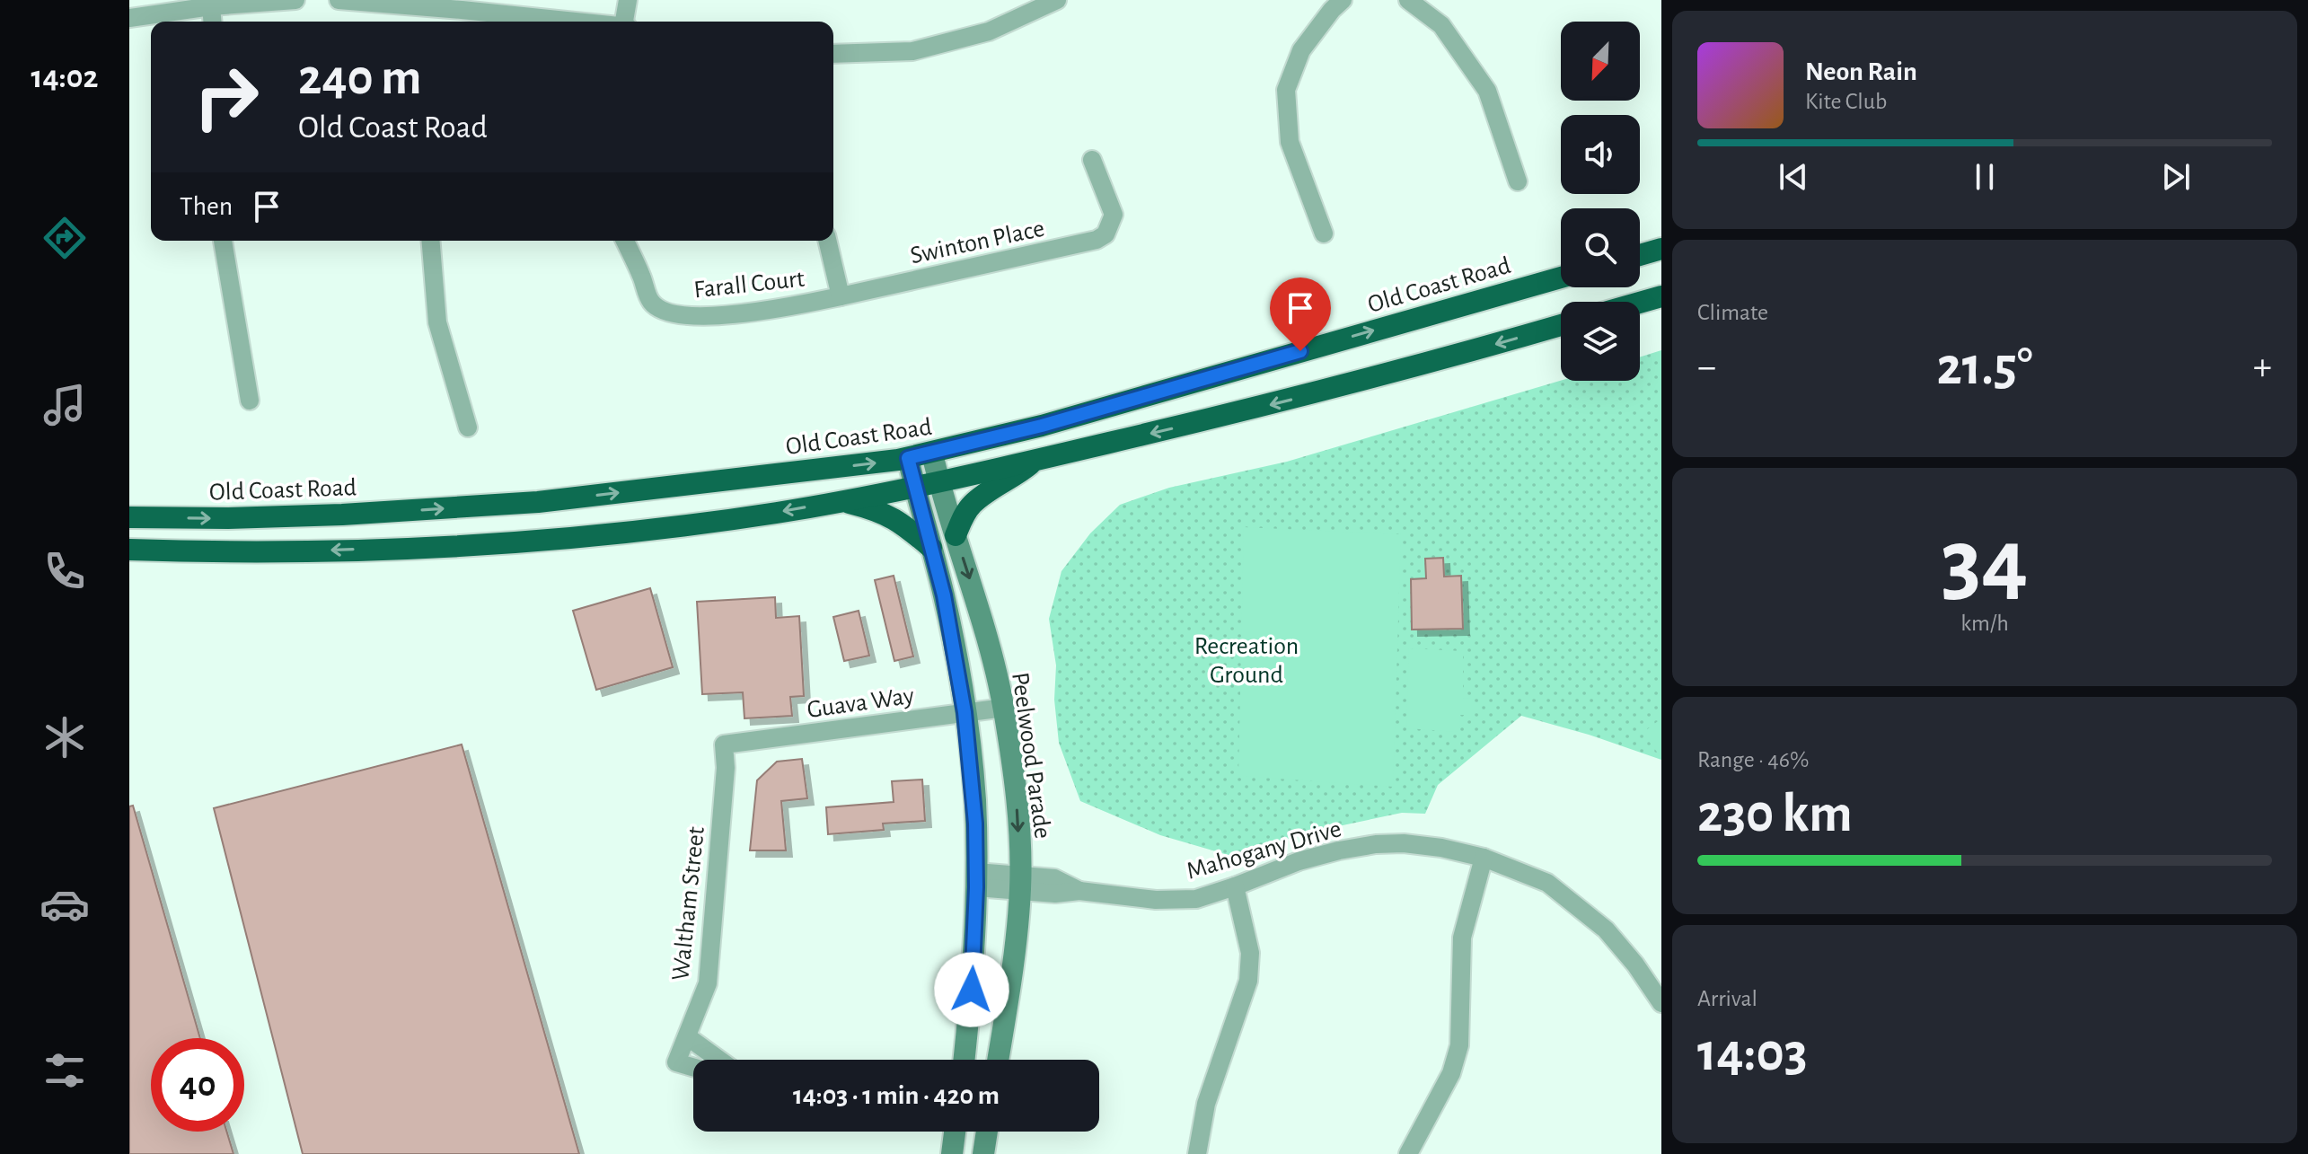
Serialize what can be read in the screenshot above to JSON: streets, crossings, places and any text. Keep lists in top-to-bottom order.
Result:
{
  "streets": {
    "highway": ["Old Coast Road"],
    "street": [
      "Swinton Place",
      "Farall Court",
      "Guava Way",
      "Peelwood Parade",
      "Mahogany Drive",
      "Waltham Street"
    ]
  },
  "crossings": [
    ["Swinton Place", "Farall Court"],
    ["Old Coast Road", "Peelwood Parade"],
    ["Guava Way", "Peelwood Parade"],
    ["Guava Way", "Waltham Street"],
    ["Peelwood Parade", "Mahogany Drive"]
  ],
  "parks": ["Recreation Ground"],
  "north": "bottom left",
  "page": {
    "tabs": "14:02",
    "turn": ["240 m", "Old Coast Road"],
    "song": ["Neon Rain", "Kite Club"],
    "then": "Then",
    "tile": [
      "Climate",
      ["34", "km/h"],
      ["Range · 46%", "230 km"],
      ["Arrival", "14:03"]
    ],
    "heat": ["−", "21.5°", "+"],
    "limit": "40",
    "trip": "14:03 · 1 min · 420 m"
  }
}
